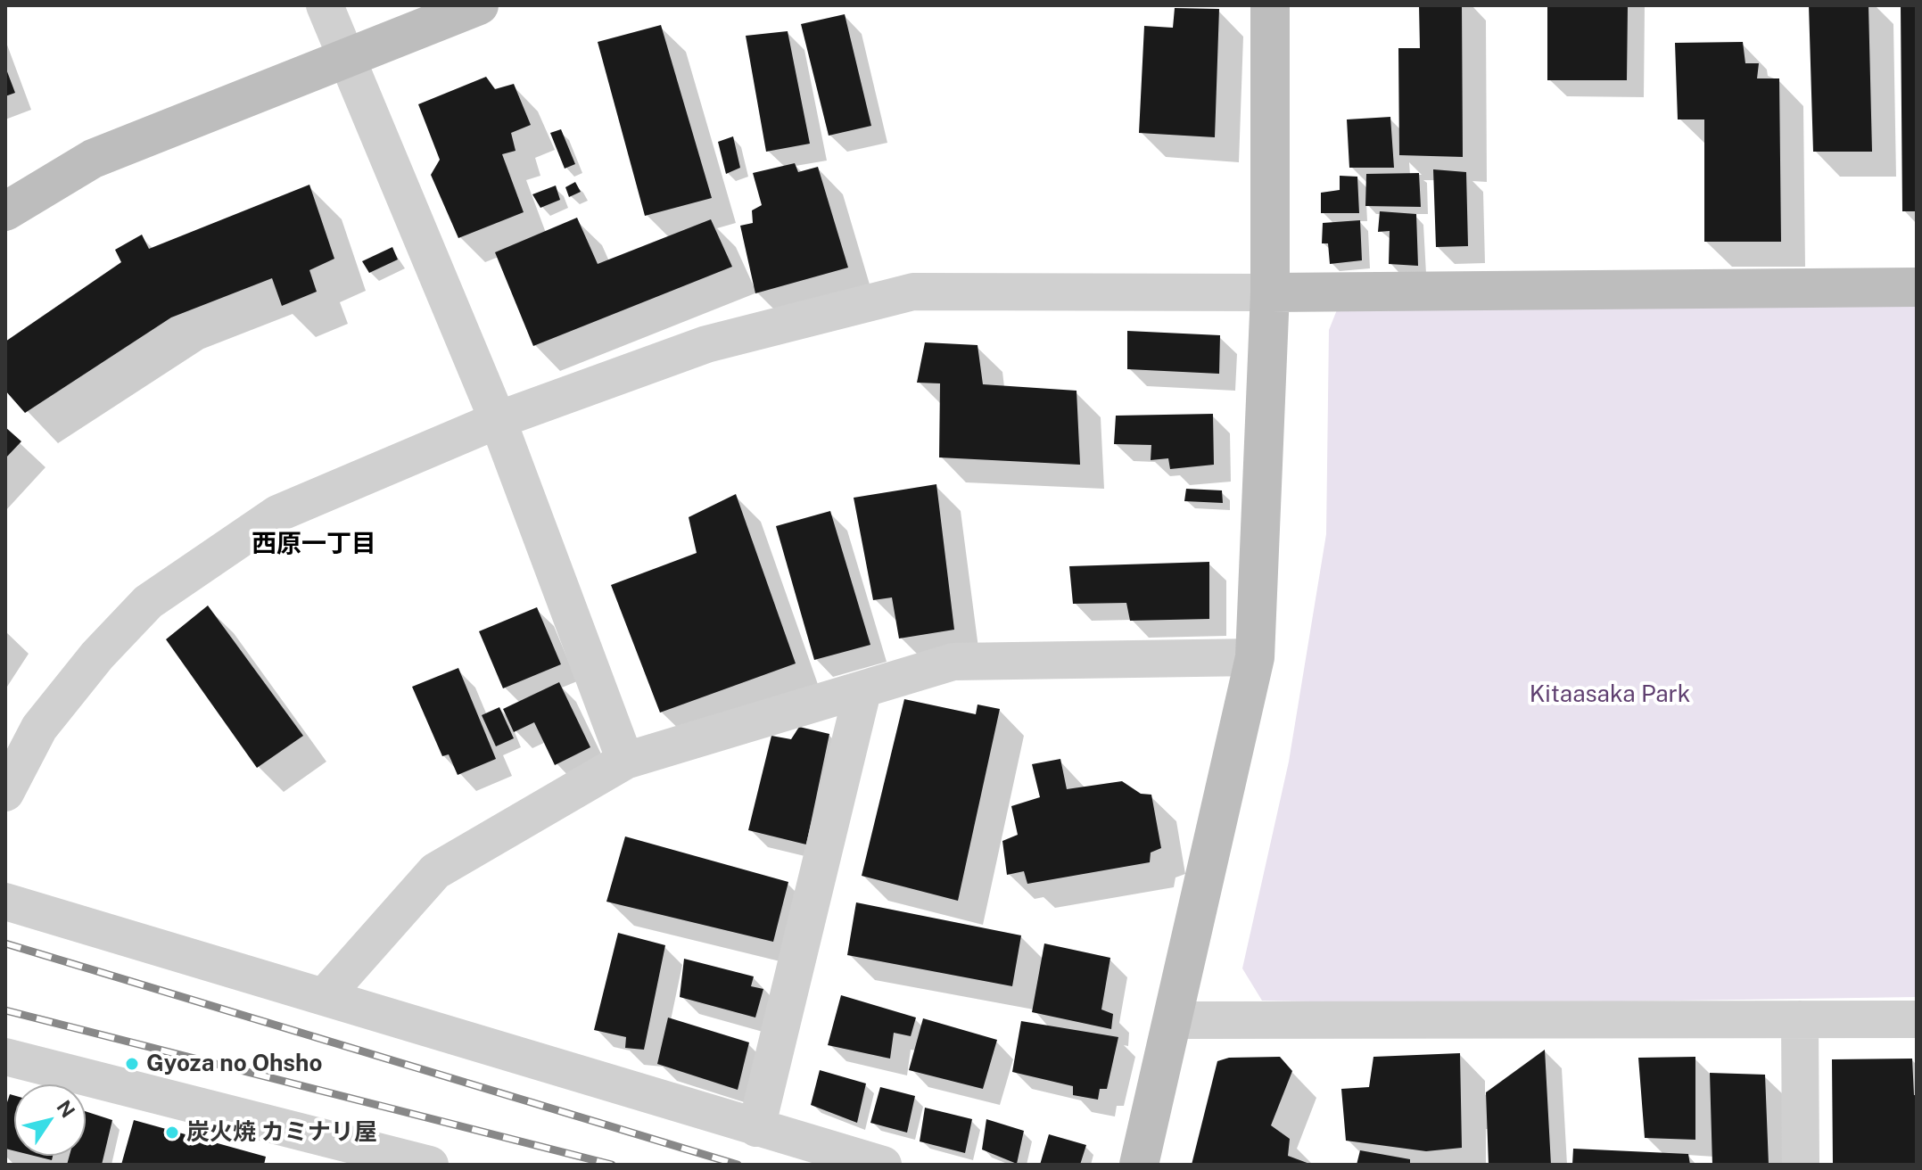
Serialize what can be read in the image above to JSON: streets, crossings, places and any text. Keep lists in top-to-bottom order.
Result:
{
  "districts": ["西原一丁目"],
  "parks": ["Kitaasaka Park"],
  "places": ["Gyoza no Ohsho", "炭火焼 カミナリ屋"],
  "north": "top right"
}
